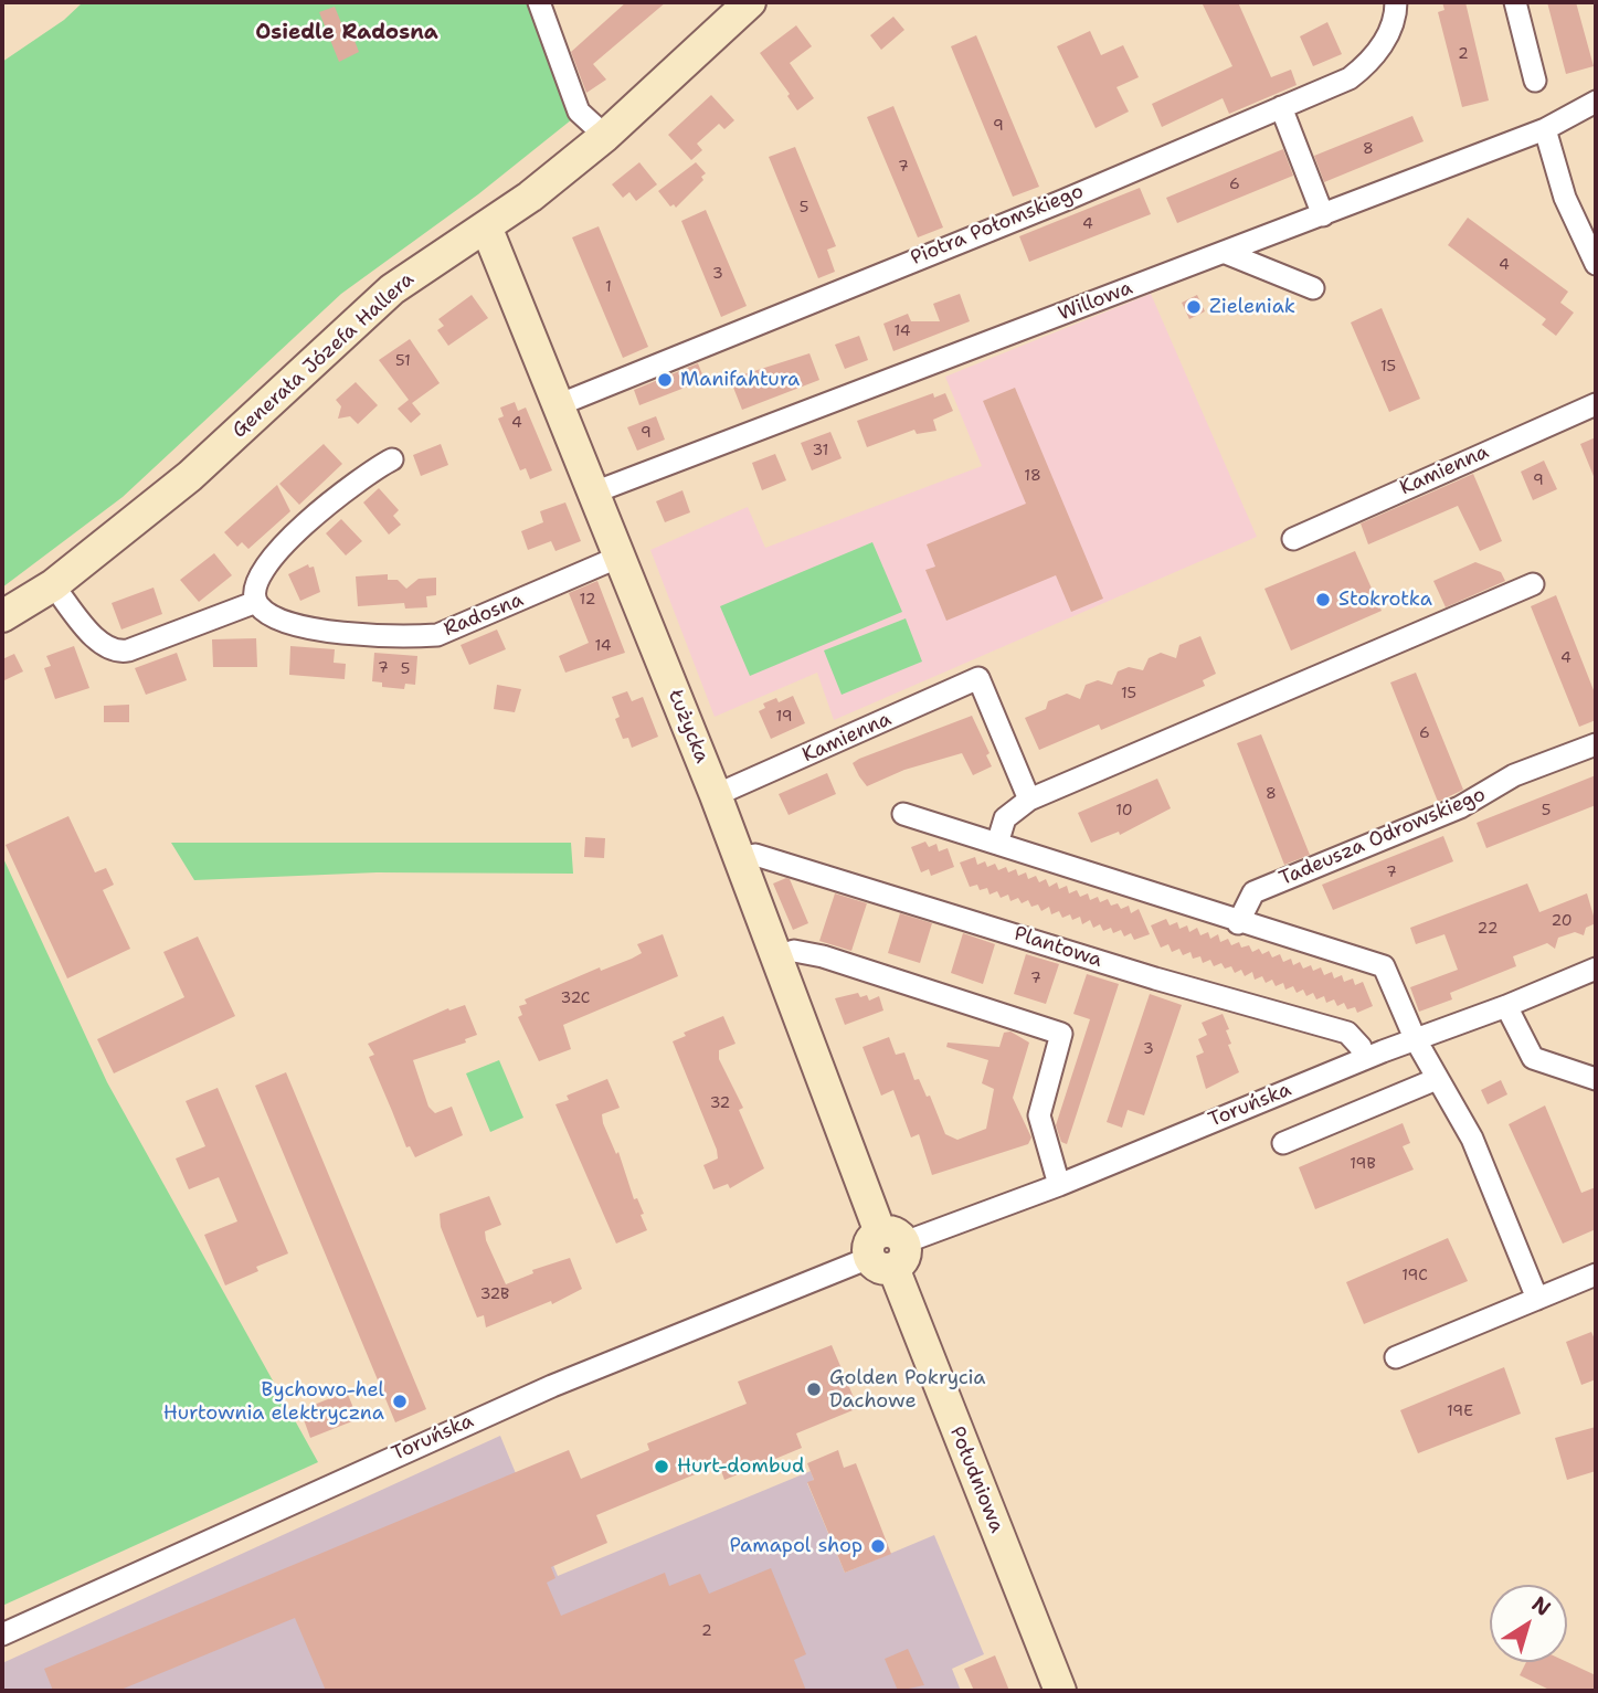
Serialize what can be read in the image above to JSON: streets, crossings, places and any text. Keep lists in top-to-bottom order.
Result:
{
  "streets": {
    "street": [
      "Piotra Połomskiego",
      "Willowa",
      "Generała Józefa Hallera",
      "Kamienna",
      "Radosna",
      "Łużycka",
      "Tadeusza Odrowskiego",
      "Plantowa",
      "Toruńska",
      "Południowa"
    ]
  },
  "crossings": [
    ["Piotra Połomskiego", "Łużycka"],
    ["Willowa", "Łużycka"],
    ["Generała Józefa Hallera", "Łużycka"],
    ["Kamienna", "Łużycka"],
    ["Radosna", "Łużycka"],
    ["Łużycka", "Plantowa"],
    ["Łużycka", "Toruńska"],
    ["Łużycka", "Południowa"],
    ["Plantowa", "Toruńska"],
    ["Toruńska", "Południowa"]
  ],
  "districts": ["Osiedle Radosna"],
  "places": [
    "Zieleniak",
    "Manifahtura",
    "Stokrotka",
    "Golden Pokrycia Dachowe",
    "Bychowo-hel Hurtownia elektryczna",
    "Hurt-dombud",
    "Pamapol shop"
  ],
  "house_numbers": [
    "2",
    "9",
    "8",
    "7",
    "6",
    "5",
    "4",
    "4",
    "3",
    "1",
    "14",
    "51",
    "15",
    "4",
    "9",
    "31",
    "18",
    "9",
    "12",
    "14",
    "4",
    "7",
    "5",
    "15",
    "19",
    "6",
    "8",
    "10",
    "5",
    "7",
    "20",
    "22",
    "7",
    "32C",
    "3",
    "32",
    "19B",
    "19C",
    "32B",
    "19E",
    "2"
  ],
  "north": "top right"
}
